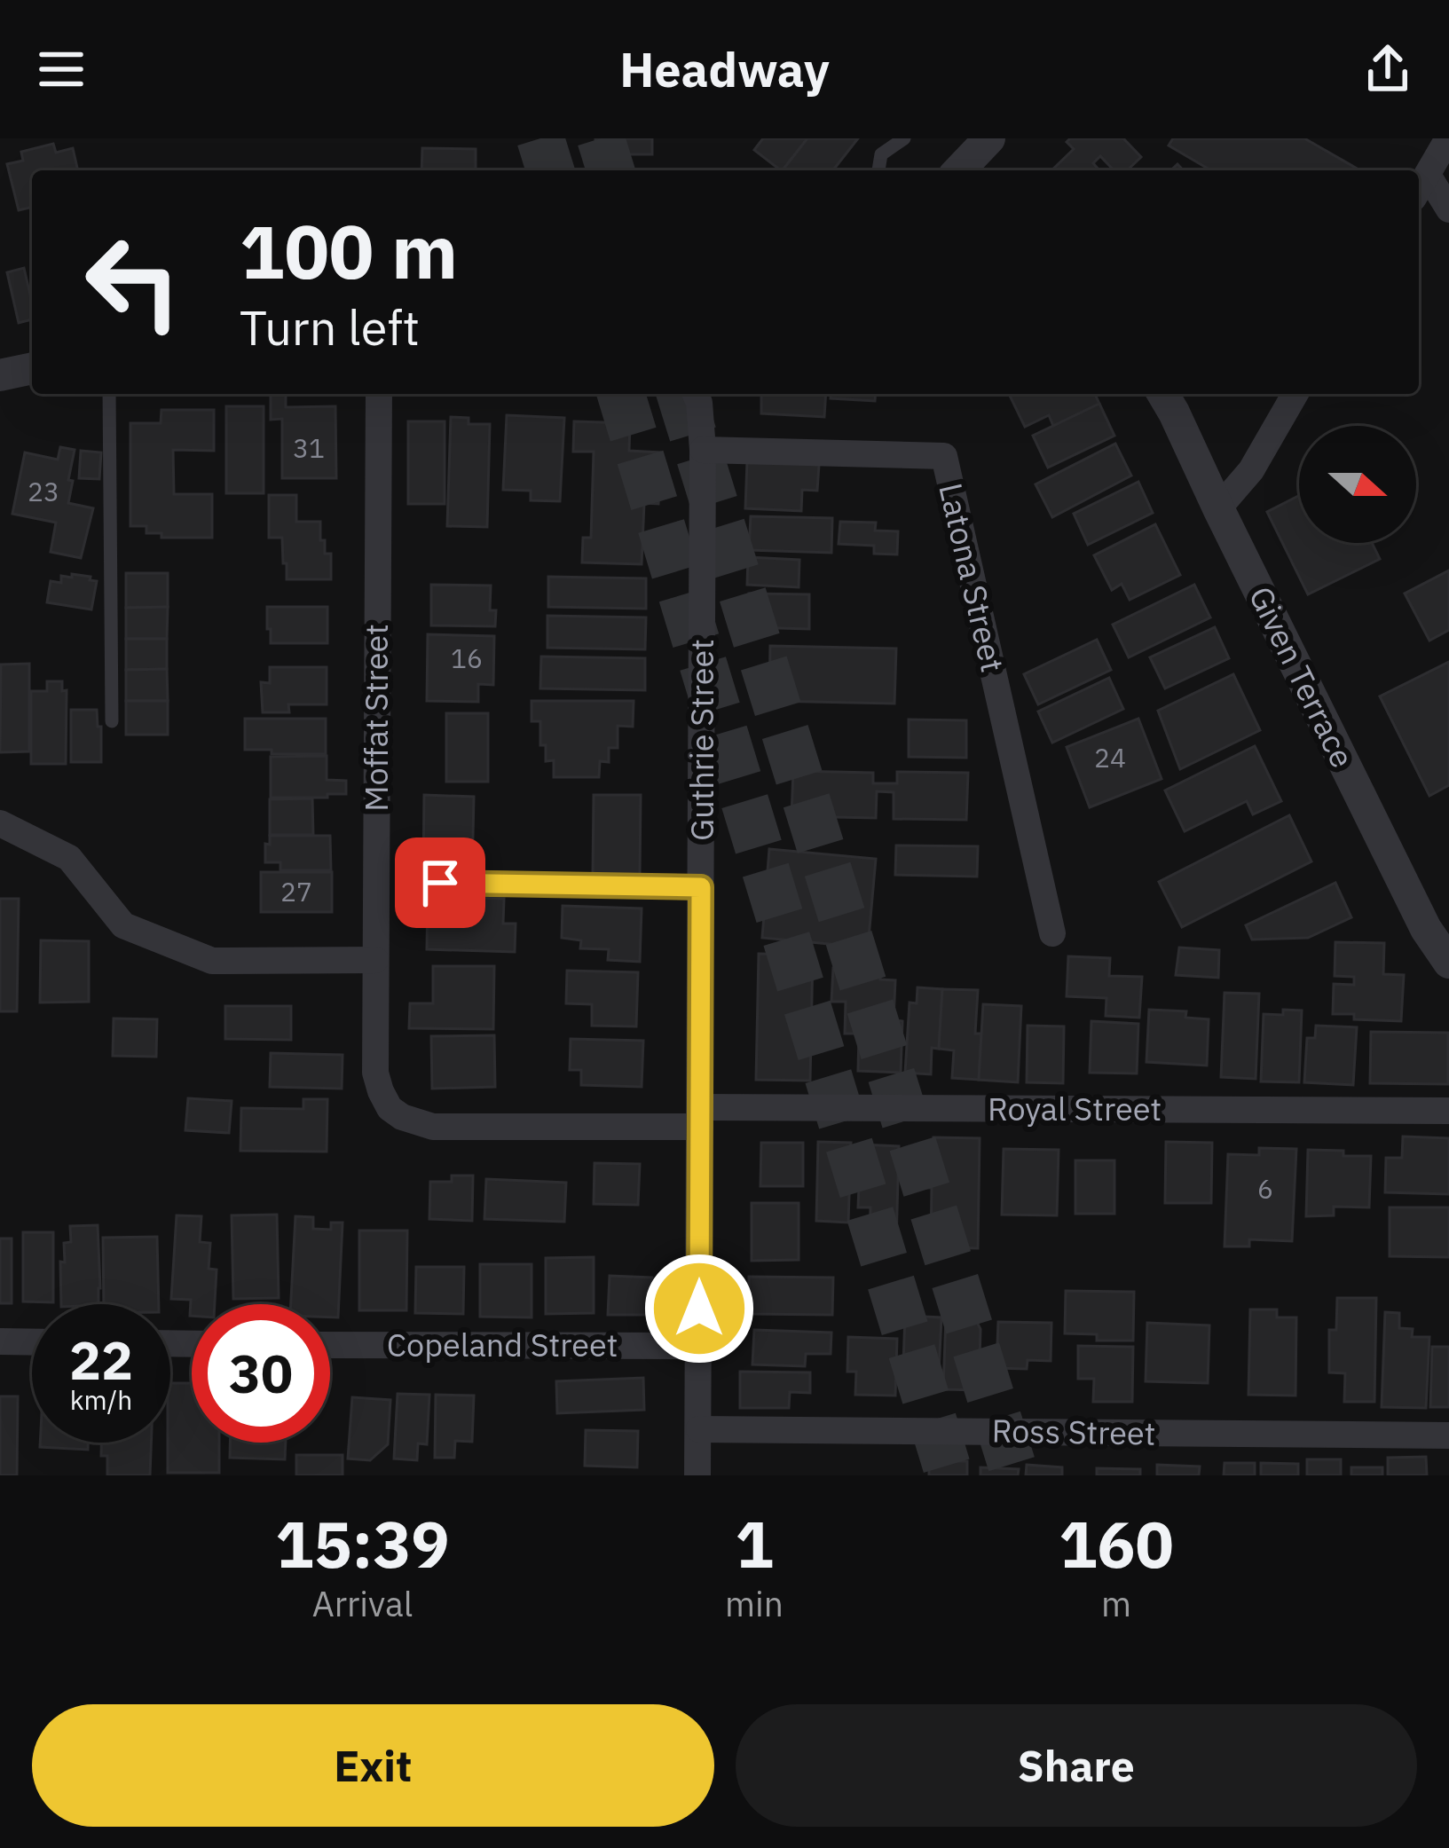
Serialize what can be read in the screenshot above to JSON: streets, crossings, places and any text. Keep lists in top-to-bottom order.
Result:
{
  "streets": {
    "street": [
      "Latona Street",
      "Given Terrace",
      "Moffat Street",
      "Guthrie Street",
      "Royal Street",
      "Copeland Street",
      "Ross Street"
    ]
  },
  "crossings": [
    ["Latona Street", "Guthrie Street"],
    ["Moffat Street", "Royal Street"],
    ["Guthrie Street", "Royal Street"],
    ["Guthrie Street", "Copeland Street"],
    ["Guthrie Street", "Ross Street"]
  ],
  "house_numbers": [
    "31",
    "23",
    "16",
    "24",
    "27",
    "6"
  ],
  "north": "right",
  "page": {
    "header": "Headway",
    "turn": ["100 m", "Turn left"],
    "speed": "22 km/h",
    "limit": "30",
    "eta": [
      "15:39",
      "Arrival",
      "1",
      "min",
      "160",
      "m"
    ],
    "buttons": ["Exit", "Share"]
  }
}
